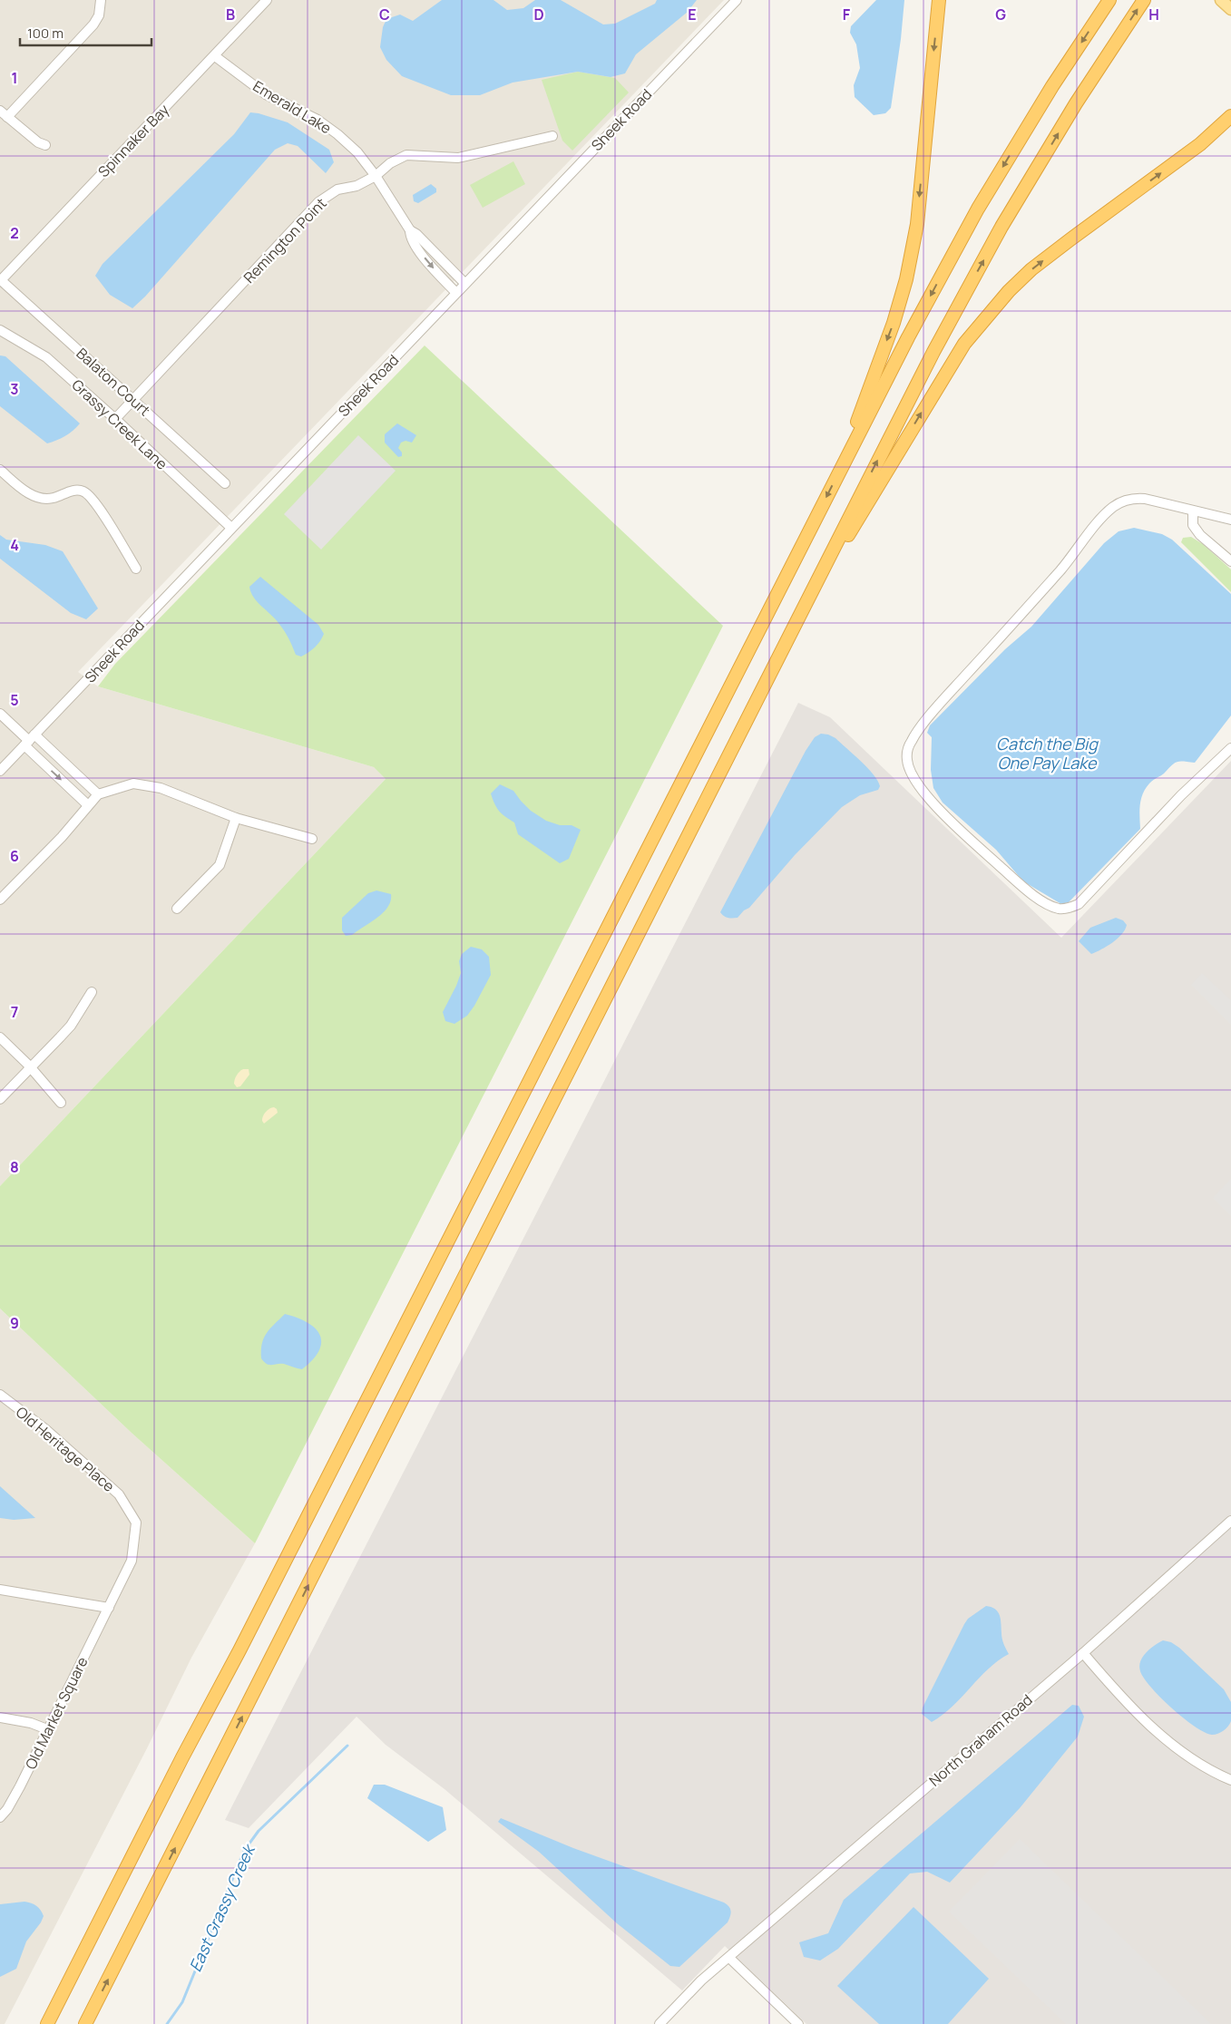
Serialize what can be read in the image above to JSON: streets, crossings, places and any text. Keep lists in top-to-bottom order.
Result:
{
  "streets": {
    "street": [
      "Emerald Lake",
      "Sheek Road",
      "Spinnaker Bay",
      "Remington Point",
      "Balaton Court",
      "Grassy Creek Lane",
      "Old Heritage Place",
      "Old Market Square",
      "North Graham Road"
    ]
  },
  "crossings": [
    ["Emerald Lake", "Sheek Road"],
    ["Emerald Lake", "Spinnaker Bay"],
    ["Emerald Lake", "Remington Point"],
    ["Sheek Road", "Grassy Creek Lane"],
    ["Spinnaker Bay", "Balaton Court"],
    ["Remington Point", "Balaton Court"],
    ["Remington Point", "Grassy Creek Lane"],
    ["Old Heritage Place", "Old Market Square"]
  ],
  "water": ["Catch the Big One Pay Lake", "East Grassy Creek"],
  "scale_bar": "100 m",
  "grid": {
    "columns": [
      "B",
      "C",
      "D",
      "E",
      "F",
      "G",
      "H"
    ],
    "rows": [
      "1",
      "2",
      "3",
      "4",
      "5",
      "6",
      "7",
      "8",
      "9"
    ]
  }
}
